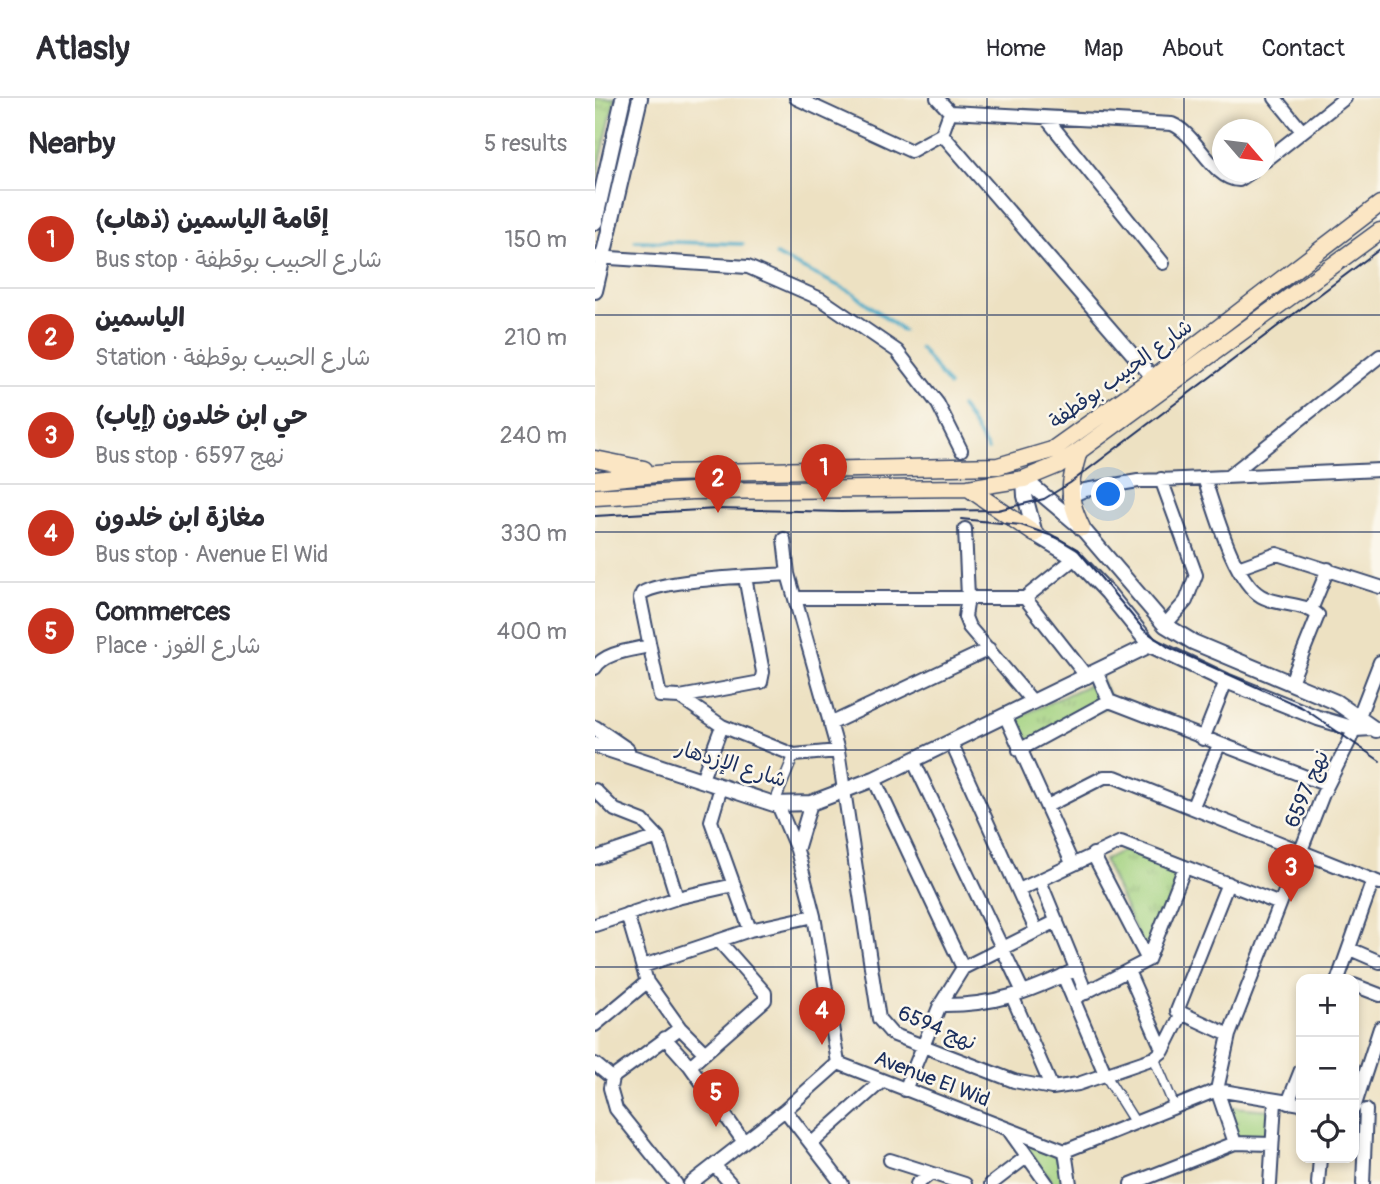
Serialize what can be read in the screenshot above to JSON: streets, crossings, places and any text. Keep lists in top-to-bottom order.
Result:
{
  "streets": {
    "main road": ["شارع الحبيب بوقطفة"],
    "street": [
      "شارع الإزدهار",
      "نهج 6597",
      "نهج 6594",
      "Avenue El Wid"
    ]
  },
  "crossings": [
    ["شارع الإزدهار", "نهج 6594"]
  ],
  "north": "bottom right",
  "page": {
    "header": "Atlasly",
    "nav": [
      "Home",
      "Map",
      "About",
      "Contact"
    ],
    "heading": ["Nearby", "5 results"],
    "list": [
      {
        "mark": "1",
        "name": "إقامة الياسمين (ذهاب)",
        "note": "Bus stop · شارع الحبيب بوقطفة",
        "value": "150 m"
      },
      {
        "mark": "2",
        "name": "الياسمين",
        "note": "Station · شارع الحبيب بوقطفة",
        "value": "210 m"
      },
      {
        "mark": "3",
        "name": "حي ابن خلدون (إياب)",
        "note": "Bus stop · نهج 6597",
        "value": "240 m"
      },
      {
        "mark": "4",
        "name": "مغازة ابن خلدون",
        "note": "Bus stop · Avenue El Wid",
        "value": "330 m"
      },
      {
        "mark": "5",
        "name": "Commerces",
        "note": "Place · شارع الفوز",
        "value": "400 m"
      }
    ],
    "pins": [
      "1",
      "2",
      "3",
      "4",
      "5"
    ],
    "map_buttons": ["+", "−"]
  }
}
